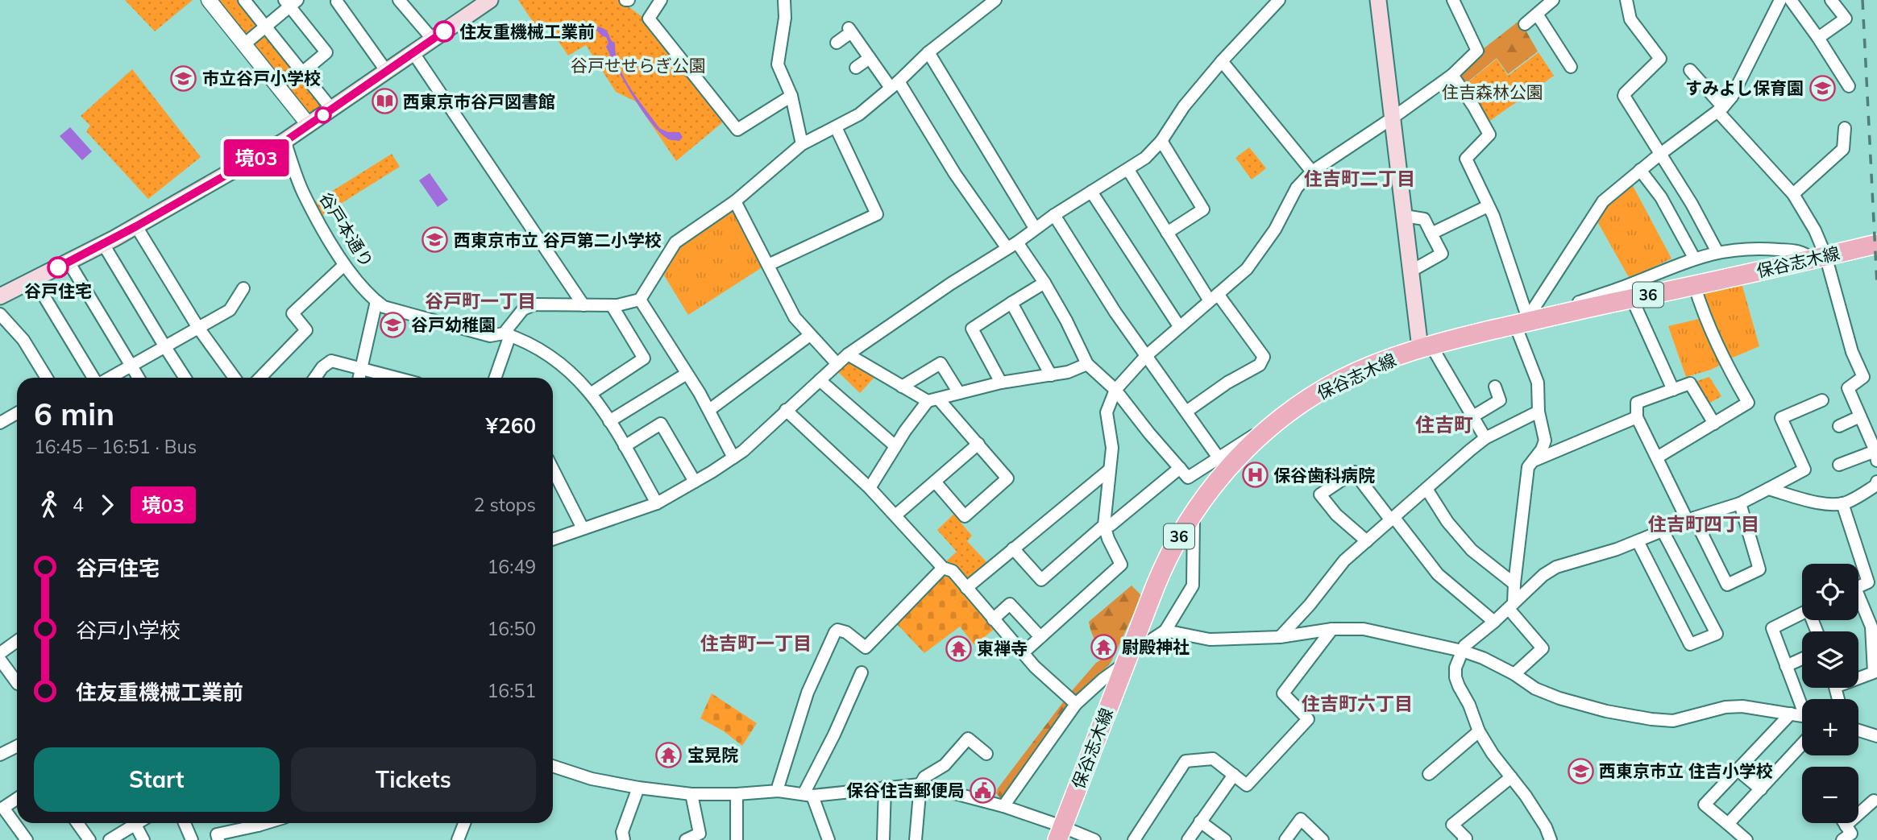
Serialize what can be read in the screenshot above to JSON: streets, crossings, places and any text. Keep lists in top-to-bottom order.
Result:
{
  "streets": {
    "main road": ["保谷志木線", "36"],
    "street": ["谷戸本通り"]
  },
  "districts": [
    "住吉町二丁目",
    "谷戸町一丁目",
    "住吉町",
    "住吉町四丁目",
    "住吉町一丁目",
    "住吉町六丁目"
  ],
  "parks": ["谷戸せせらぎ公園", "住吉森林公園"],
  "places": {
    "other": ["住友重機械工業前", "谷戸住宅"],
    "school or university": [
      "市立谷戸小学校",
      "すみよし保育園",
      "西東京市立 谷戸第二小学校",
      "谷戸幼稚園",
      "西東京市立 住吉小学校"
    ],
    "library": ["西東京市谷戸図書館"],
    "hospital": ["保谷歯科病院"],
    "temple": ["尉殿神社", "東禅寺", "宝晃院"],
    "public building": ["保谷住吉郵便局"]
  },
  "lines": ["bus line 境03"],
  "page": {
    "on_map": "境03",
    "heading": ["6 min", "16:45 – 16:51 · Bus", "¥260"],
    "legs": ["4", "境03", "2 stops"],
    "list": [
      {
        "name": "谷戸住宅",
        "value": "16:49"
      },
      {
        "name": "谷戸小学校",
        "value": "16:50"
      },
      {
        "name": "住友重機械工業前",
        "value": "16:51"
      }
    ],
    "map_buttons": ["+", "−"],
    "buttons": ["Start", "Tickets"]
  }
}
